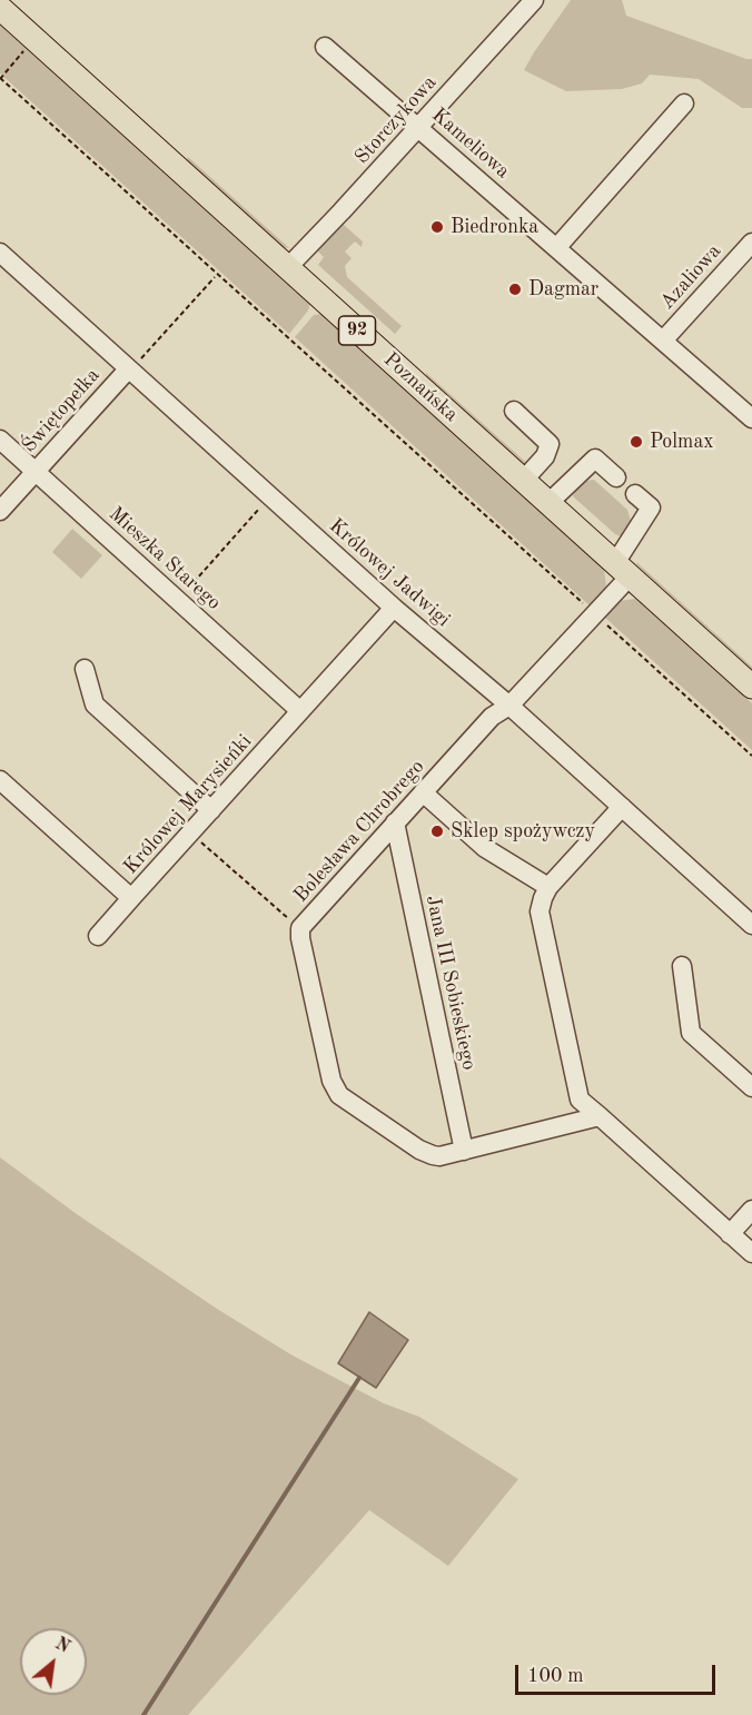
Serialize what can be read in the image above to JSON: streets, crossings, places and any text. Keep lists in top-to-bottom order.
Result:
{
  "streets": {
    "main road": ["92", "Poznańska"],
    "street": [
      "Storczykowa",
      "Kameliowa",
      "Azaliowa",
      "Świętopełka",
      "Mieszka Starego",
      "Królowej Jadwigi",
      "Królowej Marysieńki",
      "Bolesława Chrobrego",
      "Jana III Sobieskiego"
    ]
  },
  "crossings": [
    ["Storczykowa", "Kameliowa"],
    ["Storczykowa", "Poznańska"],
    ["Kameliowa", "Azaliowa"],
    ["Poznańska", "Bolesława Chrobrego"],
    ["Świętopełka", "Mieszka Starego"],
    ["Świętopełka", "Królowej Jadwigi"],
    ["Mieszka Starego", "Królowej Marysieńki"],
    ["Królowej Jadwigi", "Królowej Marysieńki"],
    ["Królowej Jadwigi", "Bolesława Chrobrego"],
    ["Bolesława Chrobrego", "Jana III Sobieskiego"]
  ],
  "places": [
    "Biedronka",
    "Dagmar",
    "Polmax",
    "Sklep spożywczy"
  ],
  "scale_bar": "100 m",
  "north": "top right"
}
